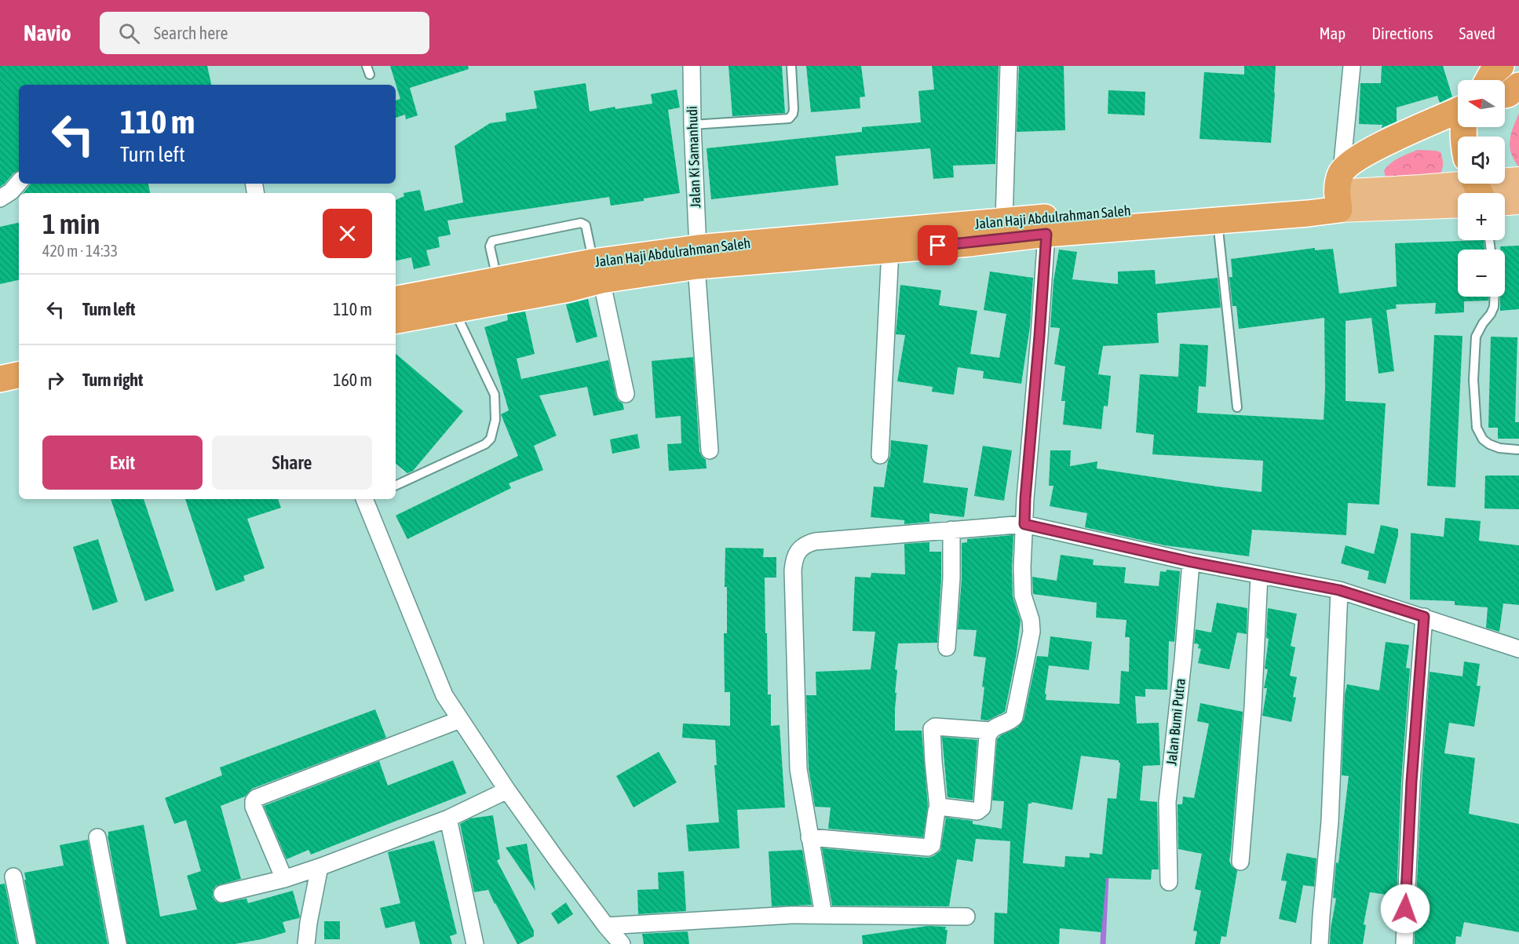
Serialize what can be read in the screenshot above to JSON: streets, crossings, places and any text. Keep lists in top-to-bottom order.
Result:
{
  "streets": {
    "highway": ["Jalan Haji Abdulrahman Saleh"],
    "street": ["Jalan Ki Samanhudi", "Jalan Bumi Putra"]
  },
  "crossings": [
    ["Jalan Ki Samanhudi", "Jalan Haji Abdulrahman Saleh"]
  ],
  "north": "left",
  "page": {
    "header": "Navio",
    "search": "Search here",
    "nav": ["Map", "Directions", "Saved"],
    "map_buttons": ["+", "−"],
    "turn": ["110 m", "Turn left"],
    "heading": ["1 min", "420 m · 14:33"],
    "list": [
      {
        "name": "Turn left",
        "value": "110 m"
      },
      {
        "name": "Turn right",
        "value": "160 m"
      }
    ],
    "buttons": ["Exit", "Share"]
  }
}
